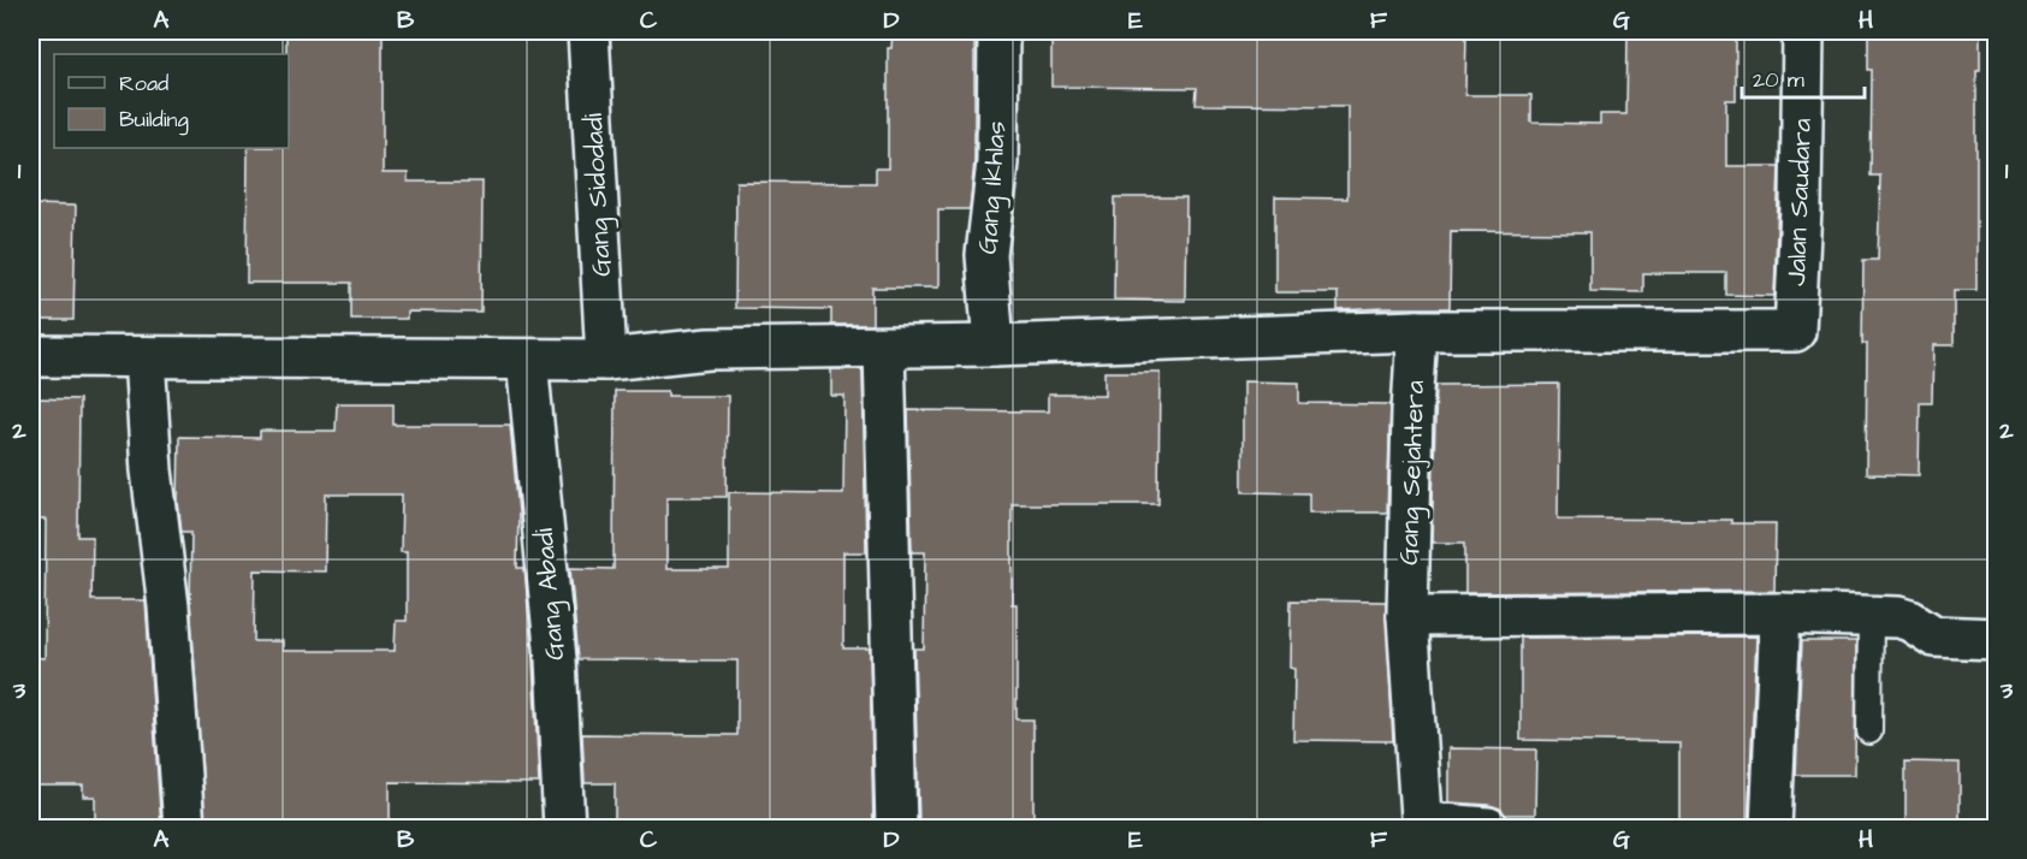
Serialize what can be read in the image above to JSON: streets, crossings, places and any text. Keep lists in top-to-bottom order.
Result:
{
  "streets": {
    "street": [
      "Gang Ikhlas",
      "Gang Sidodadi",
      "Jalan Saudara",
      "Gang Sejahtera",
      "Gang Abadi"
    ]
  },
  "crossings": [
    ["Jalan Saudara", "Gang Sejahtera"]
  ],
  "legend": ["Road", "Building"],
  "scale_bar": "20 m",
  "grid": {
    "columns": [
      "A",
      "B",
      "C",
      "D",
      "E",
      "F",
      "G",
      "H"
    ],
    "rows": ["1", "2", "3"]
  }
}
